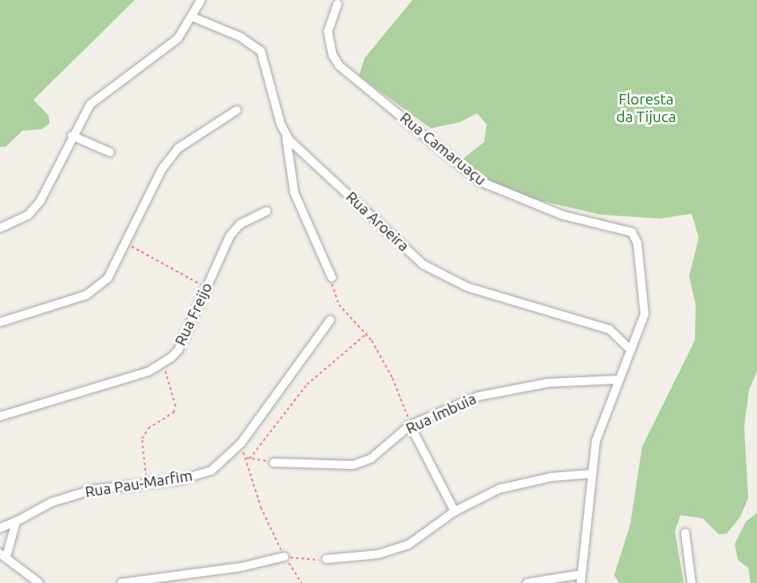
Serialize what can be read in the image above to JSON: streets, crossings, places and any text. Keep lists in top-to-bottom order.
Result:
{
  "streets": {
    "street": [
      "Rua Camaruaçu",
      "Rua Aroeira",
      "Rua Freijo",
      "Rua Imbuia",
      "Rua Pau-Marfim"
    ]
  },
  "crossings": [
    ["Rua Camaruaçu", "Rua Aroeira"]
  ],
  "parks": ["Floresta da Tijuca"]
}
